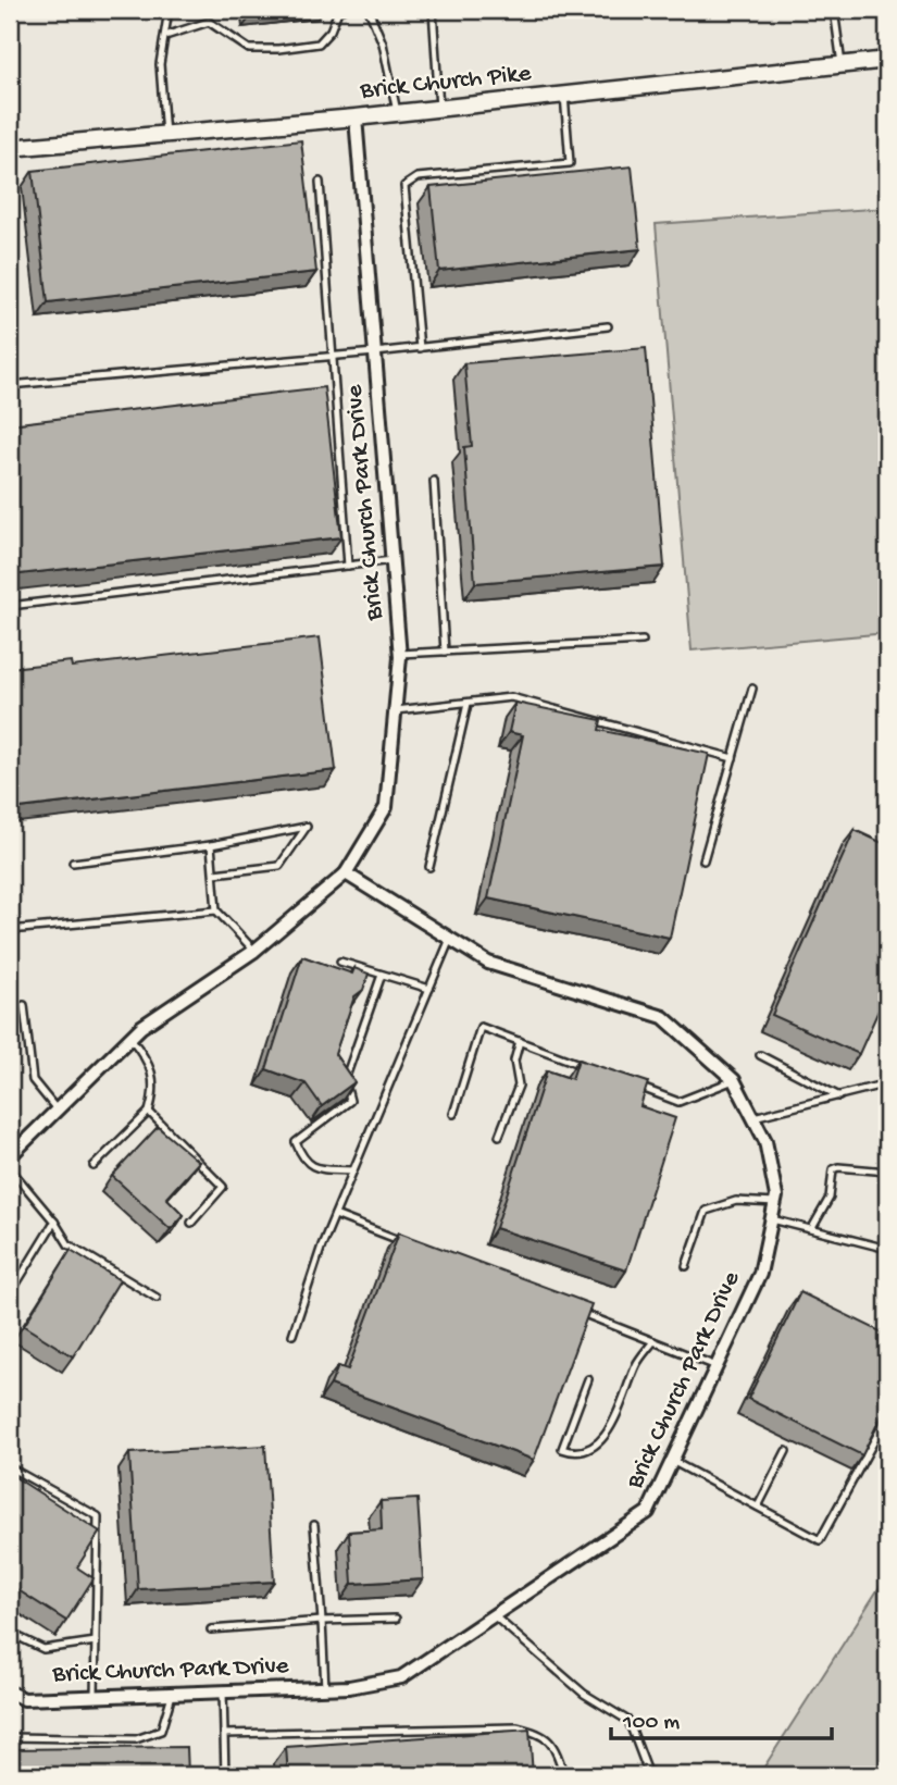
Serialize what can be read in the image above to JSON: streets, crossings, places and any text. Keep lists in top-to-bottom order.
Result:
{
  "streets": {
    "main road": ["Brick Church Pike"],
    "street": ["Brick Church Park Drive"]
  },
  "crossings": [
    ["Brick Church Pike", "Brick Church Park Drive"]
  ],
  "scale_bar": "100 m"
}
